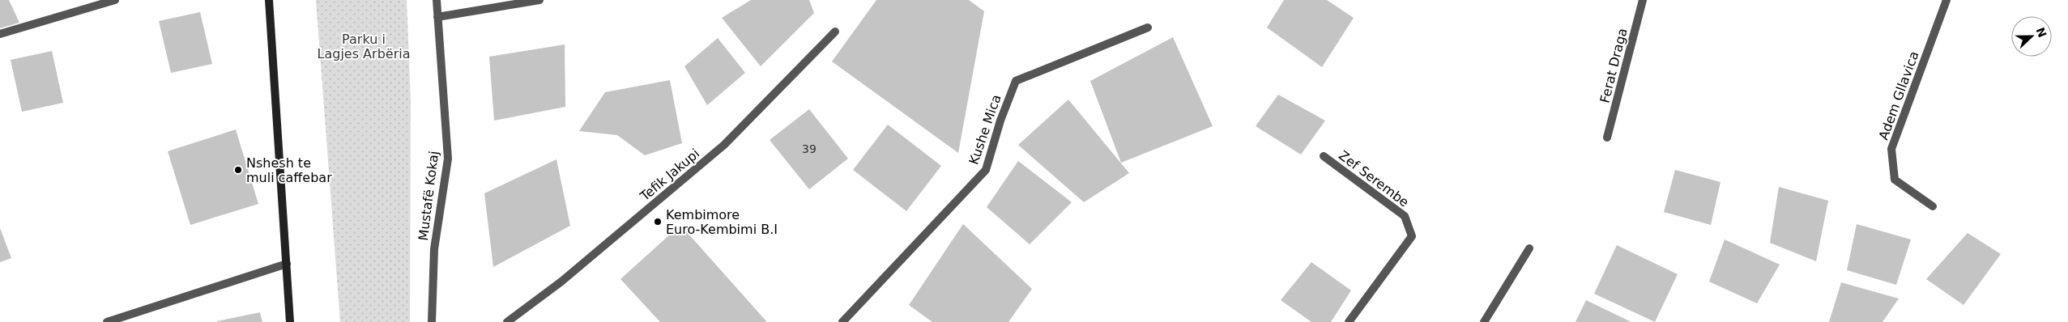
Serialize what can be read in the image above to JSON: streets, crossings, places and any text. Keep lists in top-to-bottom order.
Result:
{
  "streets": {
    "street": [
      "Ferat Draga",
      "Adem Gllavica",
      "Kushe Mica",
      "Tefik Jakupi",
      "Zef Serembe",
      "Mustafë Kokaj"
    ]
  },
  "parks": ["Parku i Lagjes Arbëria"],
  "places": ["Nshesh te muli caffebar", "Kembimore Euro-Kembimi B.I"],
  "house_numbers": ["39"],
  "north": "right"
}
